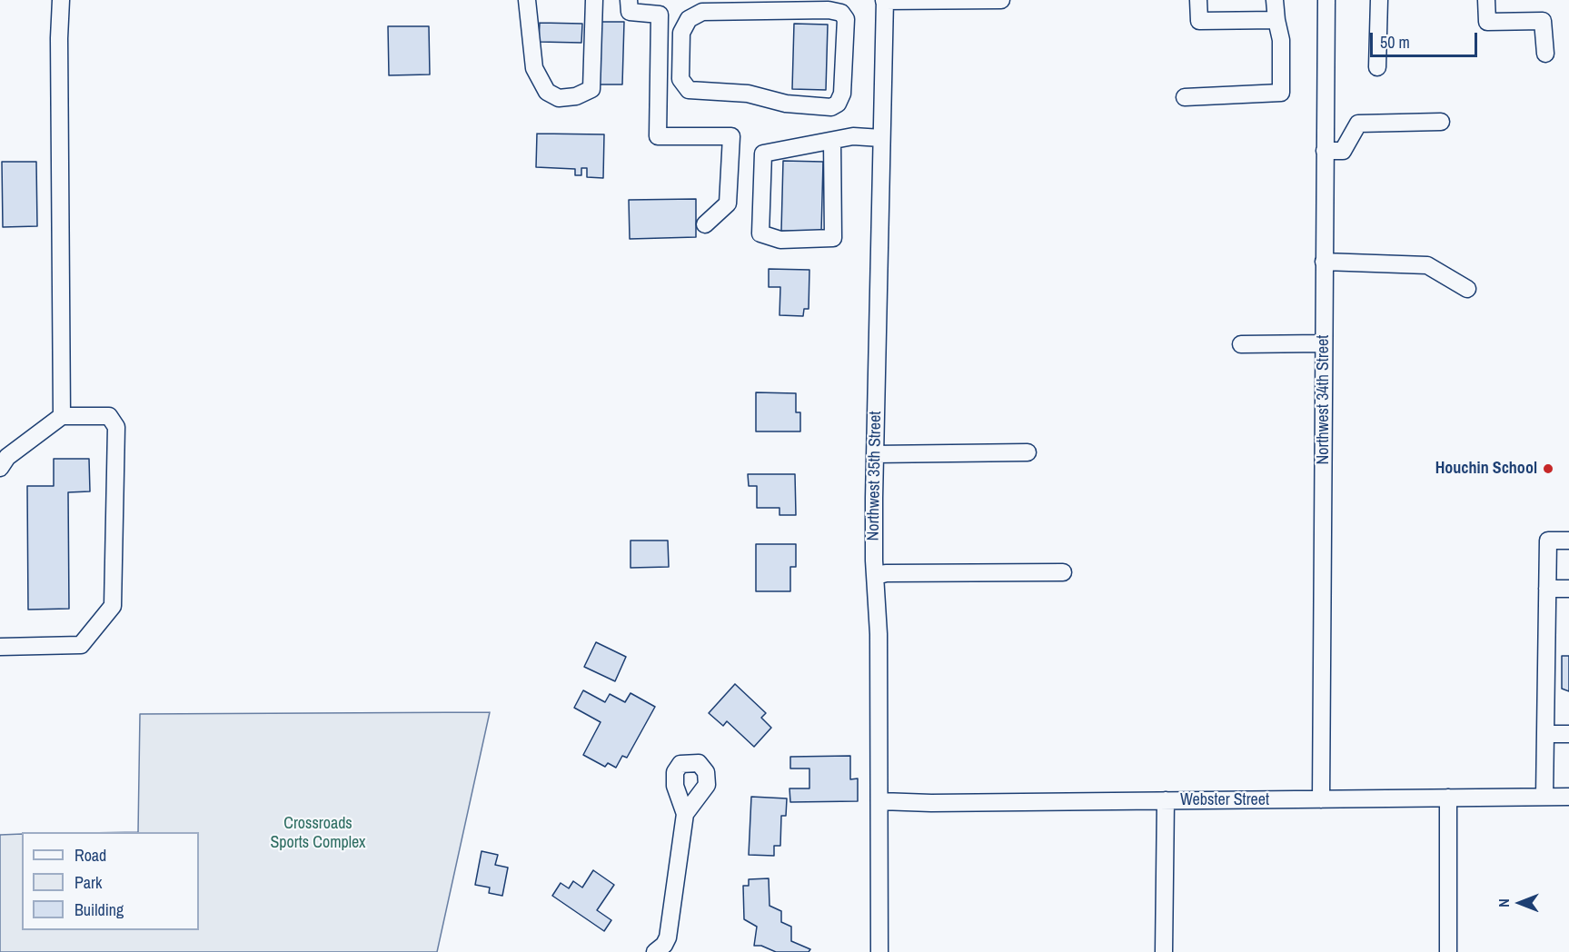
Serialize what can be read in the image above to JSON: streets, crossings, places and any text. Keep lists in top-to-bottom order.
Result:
{
  "streets": {
    "street": ["Northwest 34th Street", "Northwest 35th Street", "Webster Street"]
  },
  "crossings": [
    ["Northwest 34th Street", "Webster Street"],
    ["Northwest 35th Street", "Webster Street"]
  ],
  "parks": ["Crossroads Sports Complex"],
  "places": ["Houchin School"],
  "legend": ["Road", "Park", "Building"],
  "scale_bar": "50 m",
  "north": "left"
}
